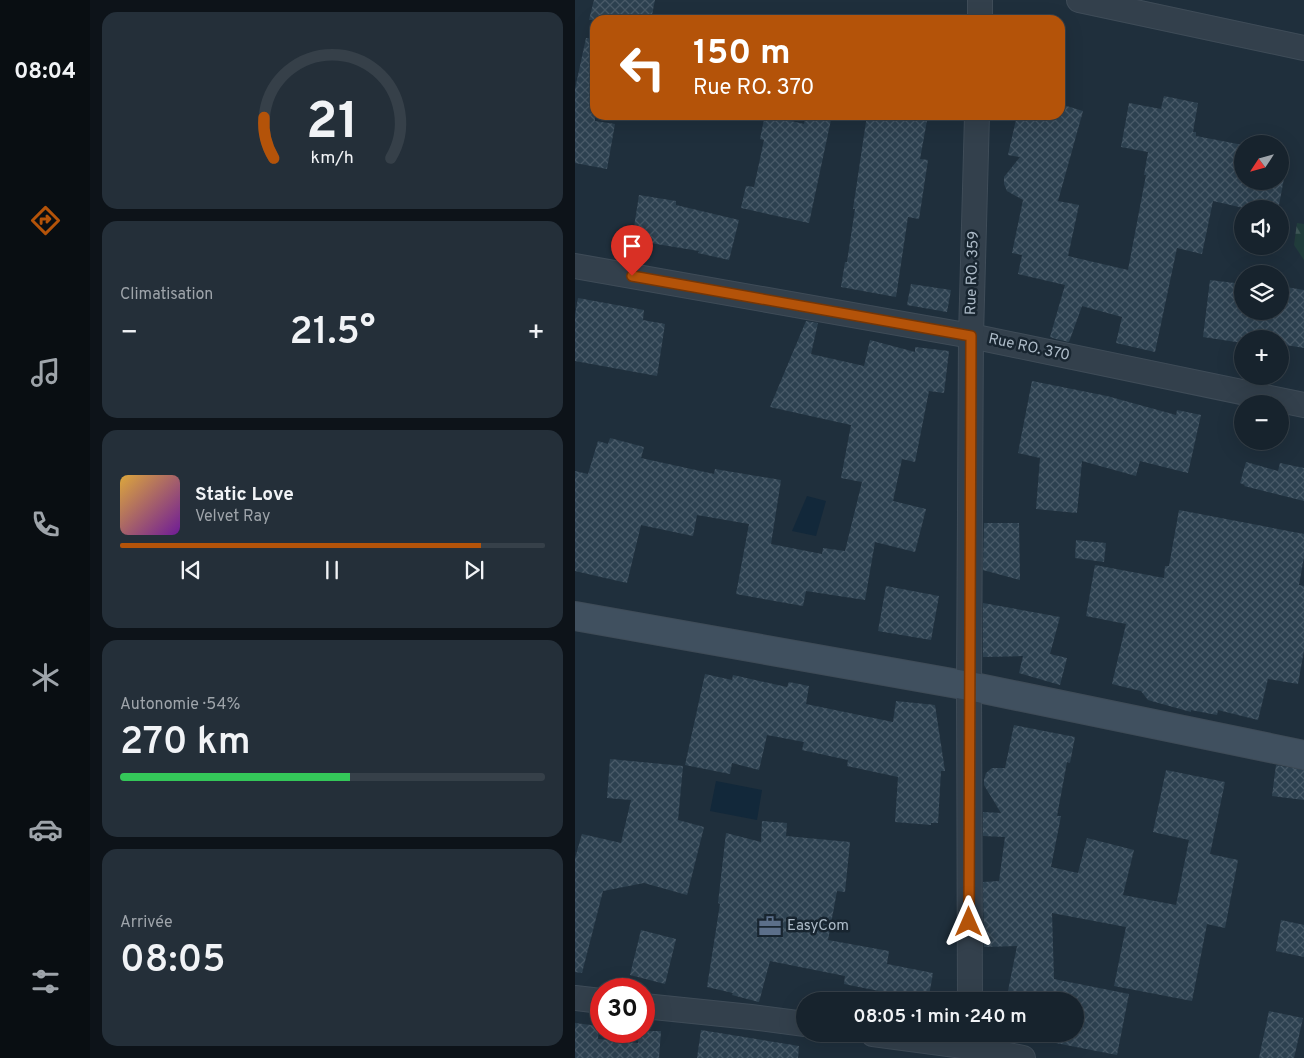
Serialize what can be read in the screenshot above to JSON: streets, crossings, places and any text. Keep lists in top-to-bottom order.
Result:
{
  "streets": {
    "street": ["Rue RO. 359", "Rue RO. 370"]
  },
  "crossings": [
    ["Rue RO. 359", "Rue RO. 370"]
  ],
  "places": {
    "office": ["EasyCom"]
  },
  "north": "bottom left",
  "page": {
    "tabs": "08:04",
    "turn": ["150 m", "Rue RO. 370"],
    "map_buttons": ["+", "−"],
    "tile": [
      "Climatisation",
      ["Autonomie · 54%", "270 km"],
      ["Arrivée", "08:05"]
    ],
    "heat": ["−", "21.5°", "+"],
    "song": ["Static Love", "Velvet Ray"],
    "limit": "30",
    "trip": "08:05 · 1 min · 240 m",
    "gauge": ["21", "km/h"]
  }
}
